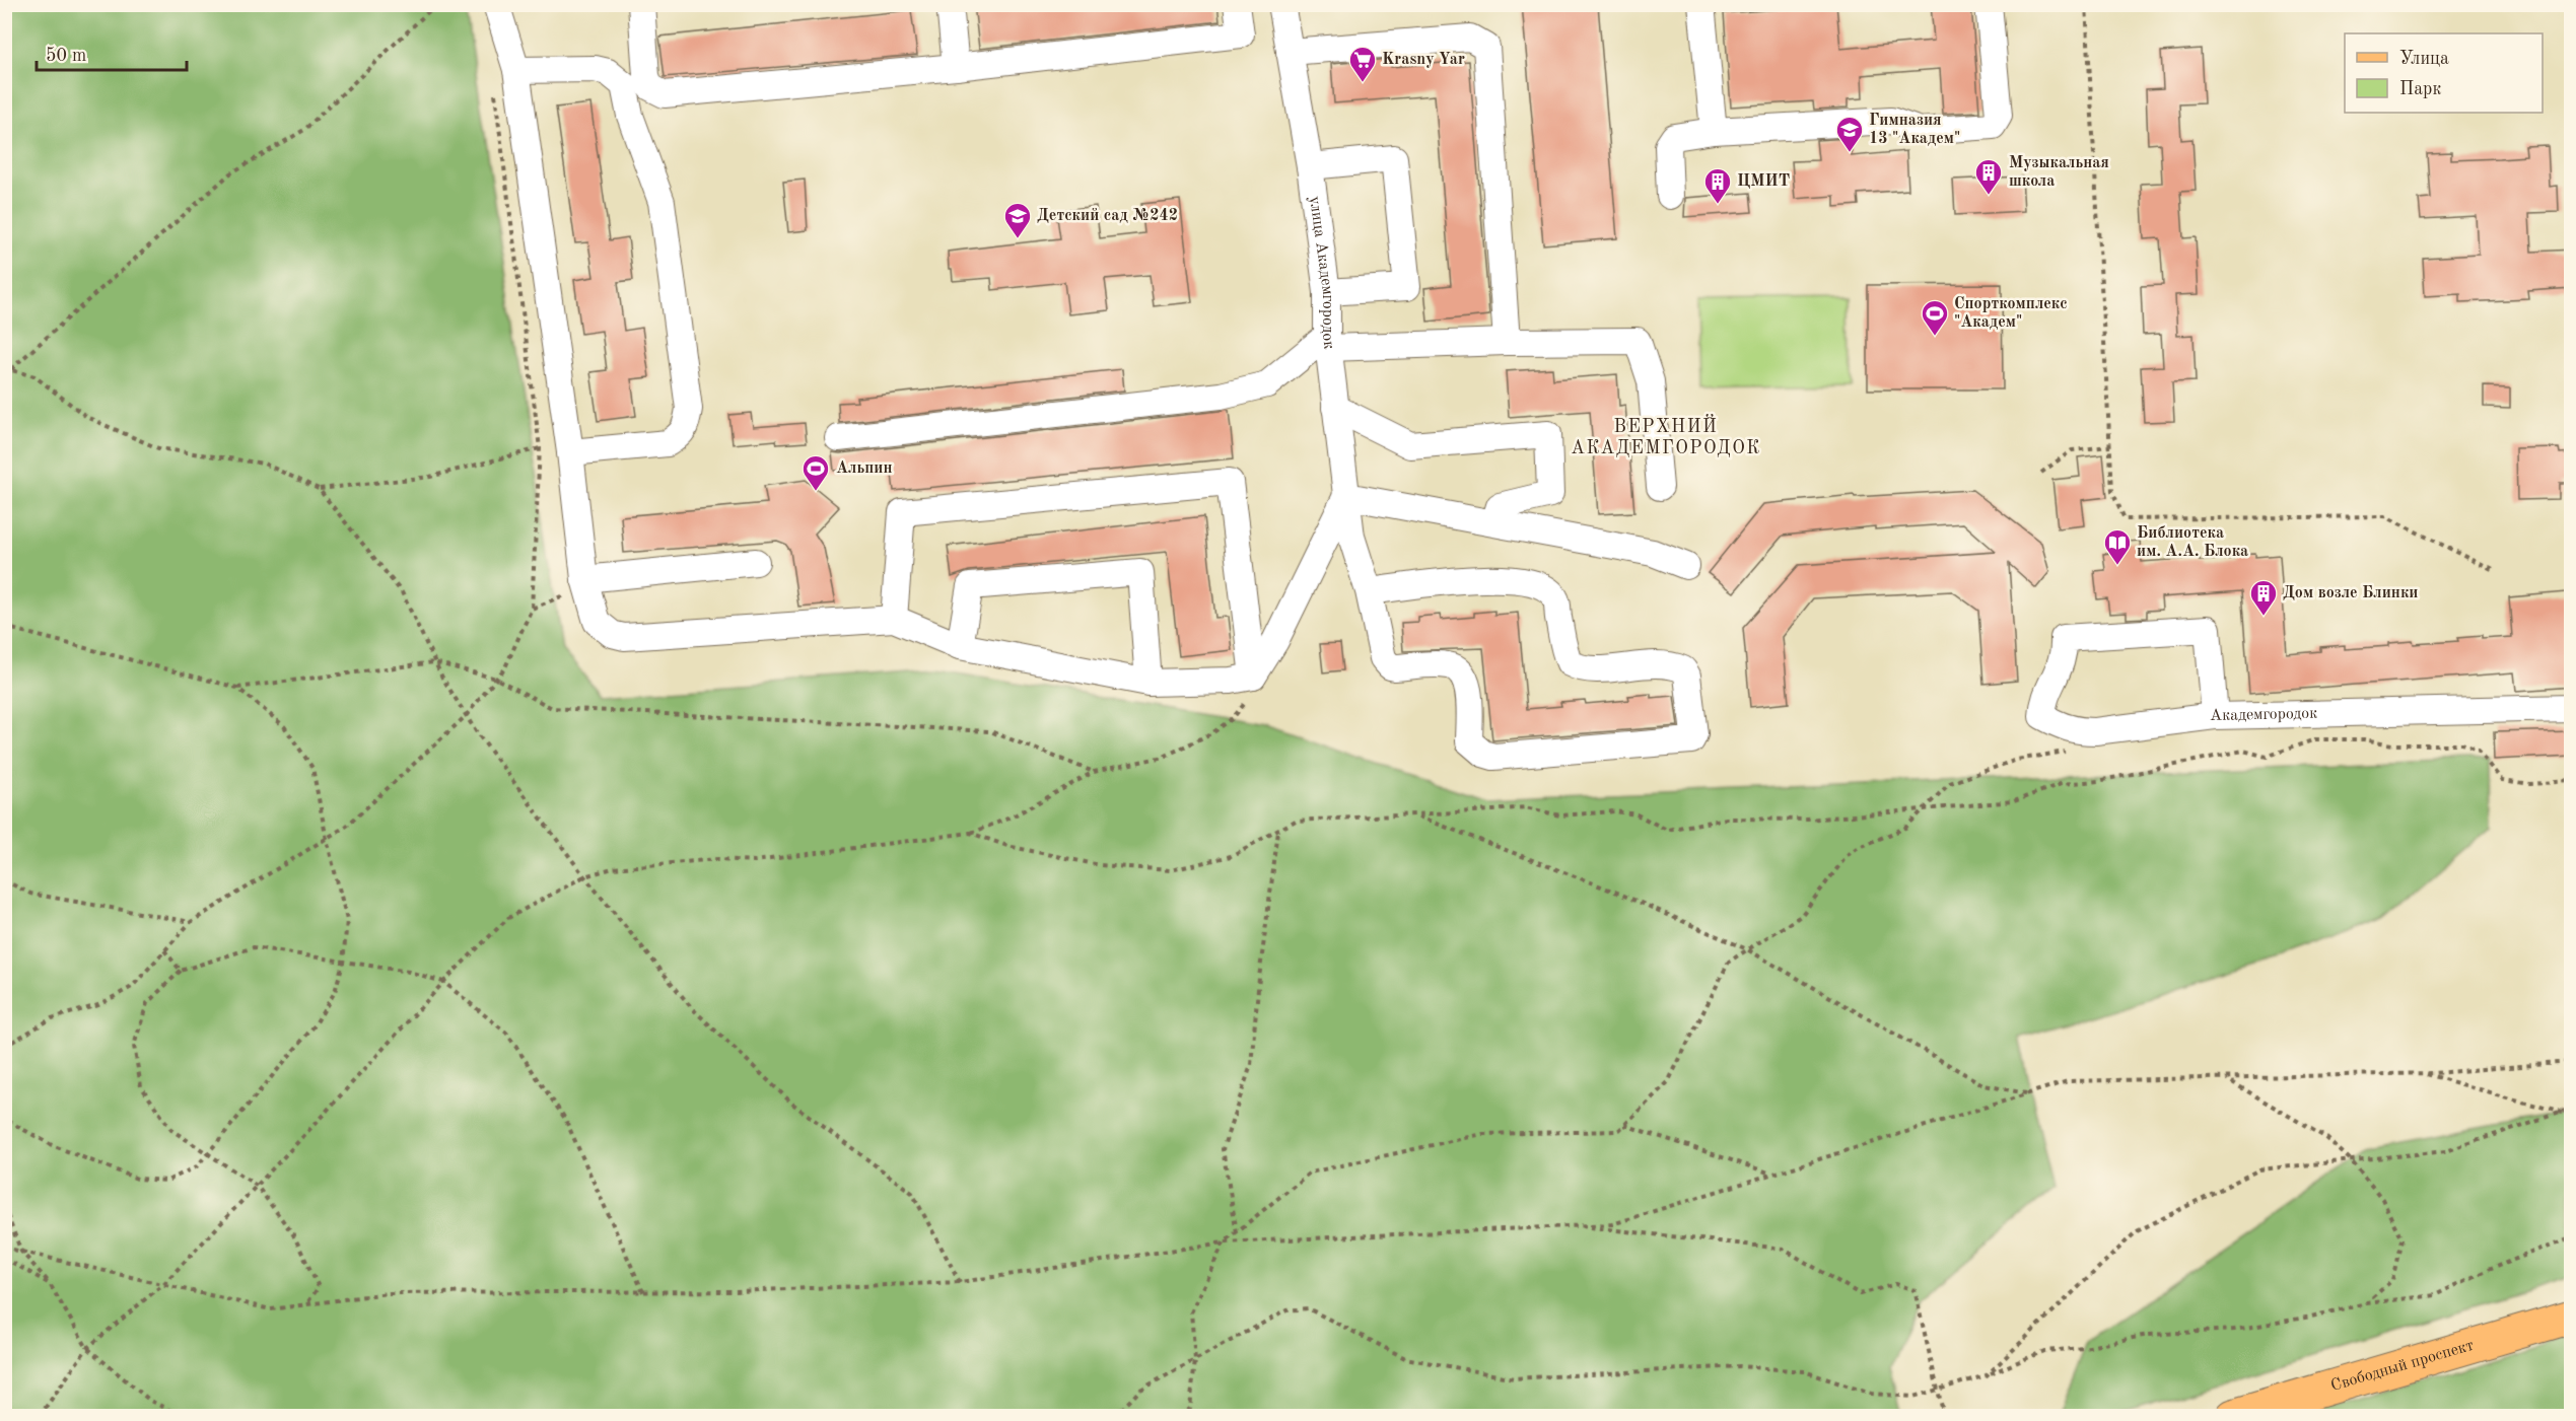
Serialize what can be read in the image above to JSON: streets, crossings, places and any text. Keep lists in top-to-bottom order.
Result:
{
  "streets": {
    "main road": ["Свободный проспект"],
    "street": ["улица Академгородок", "Академгородок"]
  },
  "districts": ["ВЕРХНИЙ АКАДЕМГОРОДОК"],
  "places": {
    "supermarket": ["Krasny Yar"],
    "school or university": ["Гимназия 13 \"Академ\"", "Детский сад №242"],
    "building": ["Музыкальная школа", "ЦМИТ", "Дом возле Блинки"],
    "sports": ["Спорткомплекс \"Академ\"", "Альпин"],
    "library": ["Библиотека им. А.А. Блока"]
  },
  "legend": ["Улица", "Парк"],
  "scale_bar": "50 m"
}
